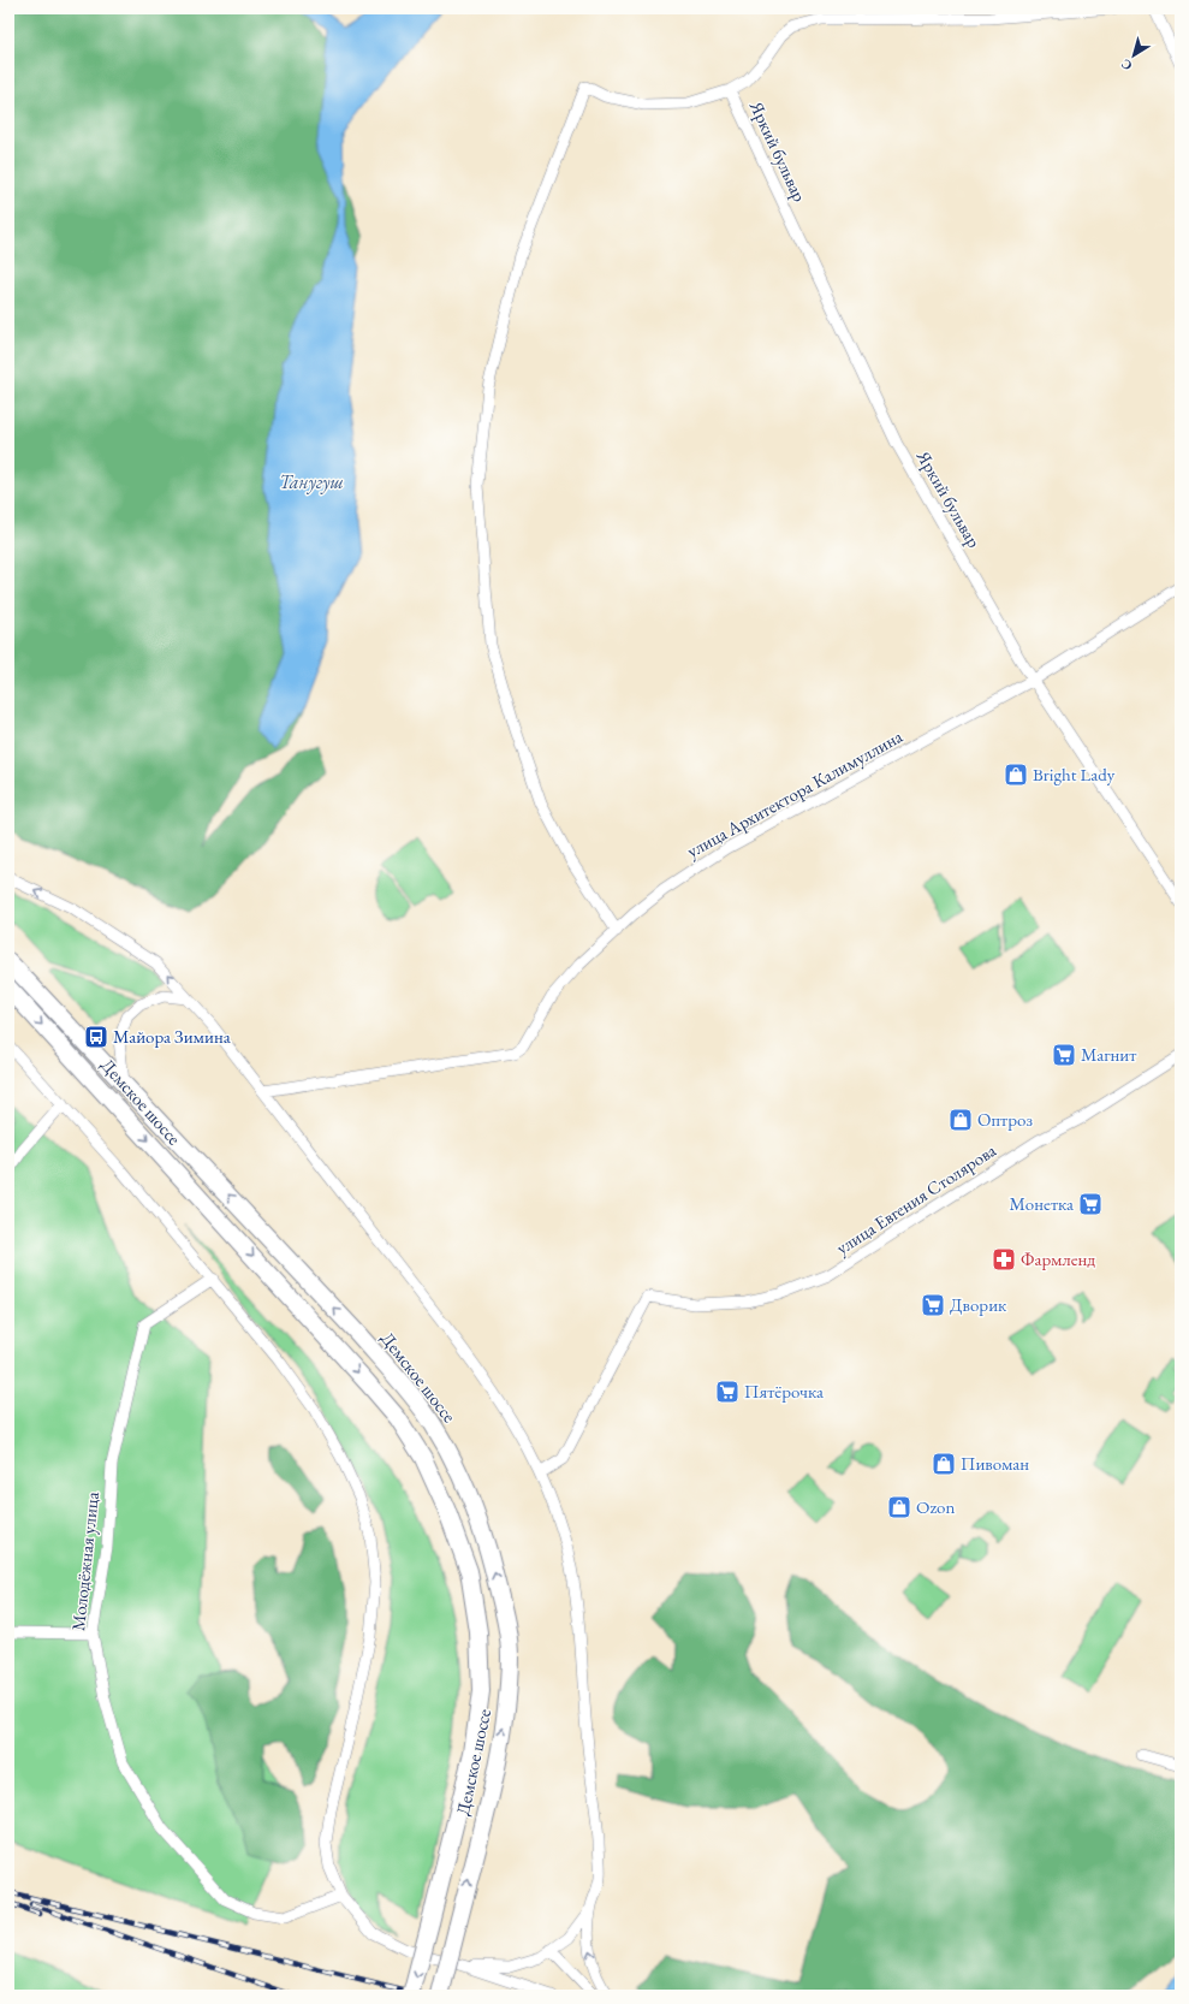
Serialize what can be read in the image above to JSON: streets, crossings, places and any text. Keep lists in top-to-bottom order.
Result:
{
  "streets": {
    "main road": ["Демское шоссе"],
    "street": [
      "Яркий бульвар",
      "улица Архитектора Калимуллина",
      "улица Евгения Столярова",
      "Молодёжная улица"
    ]
  },
  "crossings": [
    ["Яркий бульвар", "улица Архитектора Калимуллина"]
  ],
  "water": ["Танугуш"],
  "places": {
    "shop": [
      "Bright Lady",
      "Оптроз",
      "Пивоман",
      "Ozon"
    ],
    "bus stop": ["Майора Зимина"],
    "supermarket": [
      "Магнит",
      "Монетка",
      "Дворик",
      "Пятёрочка"
    ],
    "pharmacy": ["Фармленд"]
  },
  "north": "bottom left"
}
